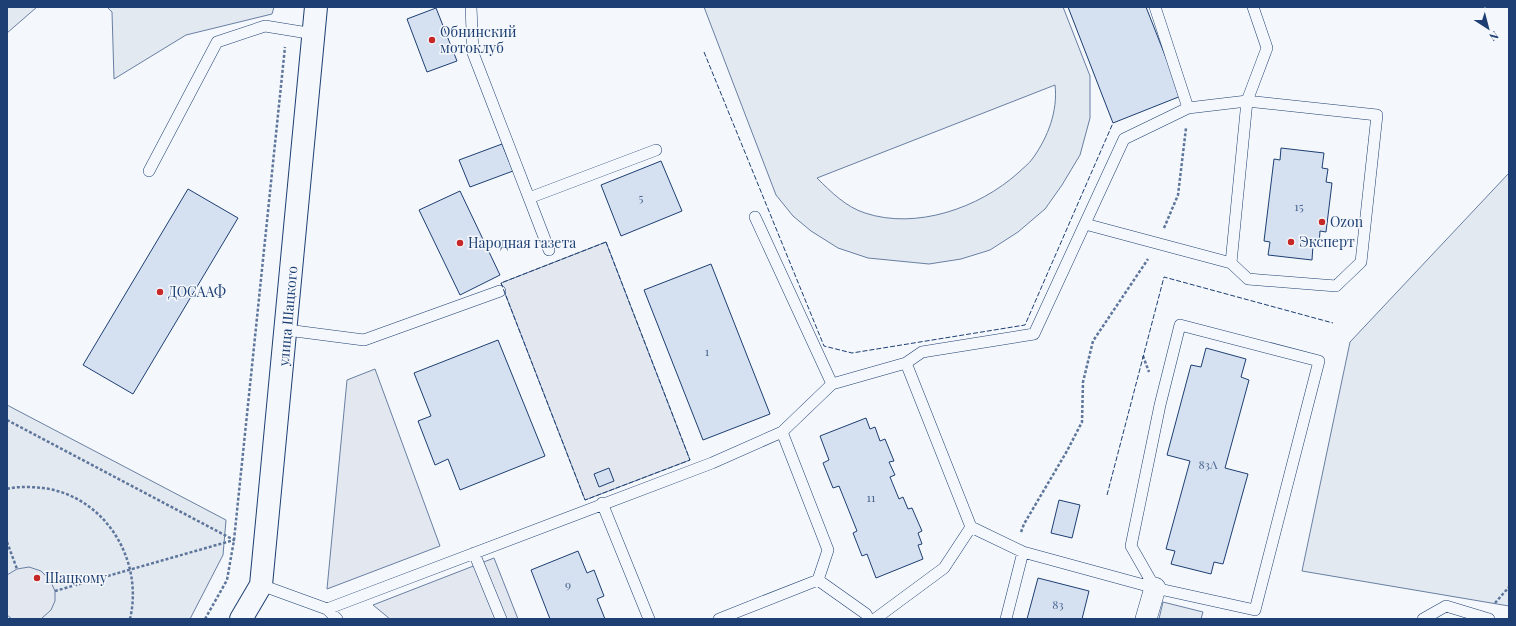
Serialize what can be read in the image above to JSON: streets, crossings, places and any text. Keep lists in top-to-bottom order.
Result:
{
  "streets": {
    "street": ["улица Шацкого"]
  },
  "places": [
    "Обнинский мотоклуб",
    "Ozon",
    "Эксперт",
    "Народная газета",
    "ДОСААФ",
    "Шацкому"
  ],
  "house_numbers": [
    "5",
    "15",
    "1",
    "83А",
    "11",
    "9",
    "83"
  ],
  "north": "bottom right"
}
